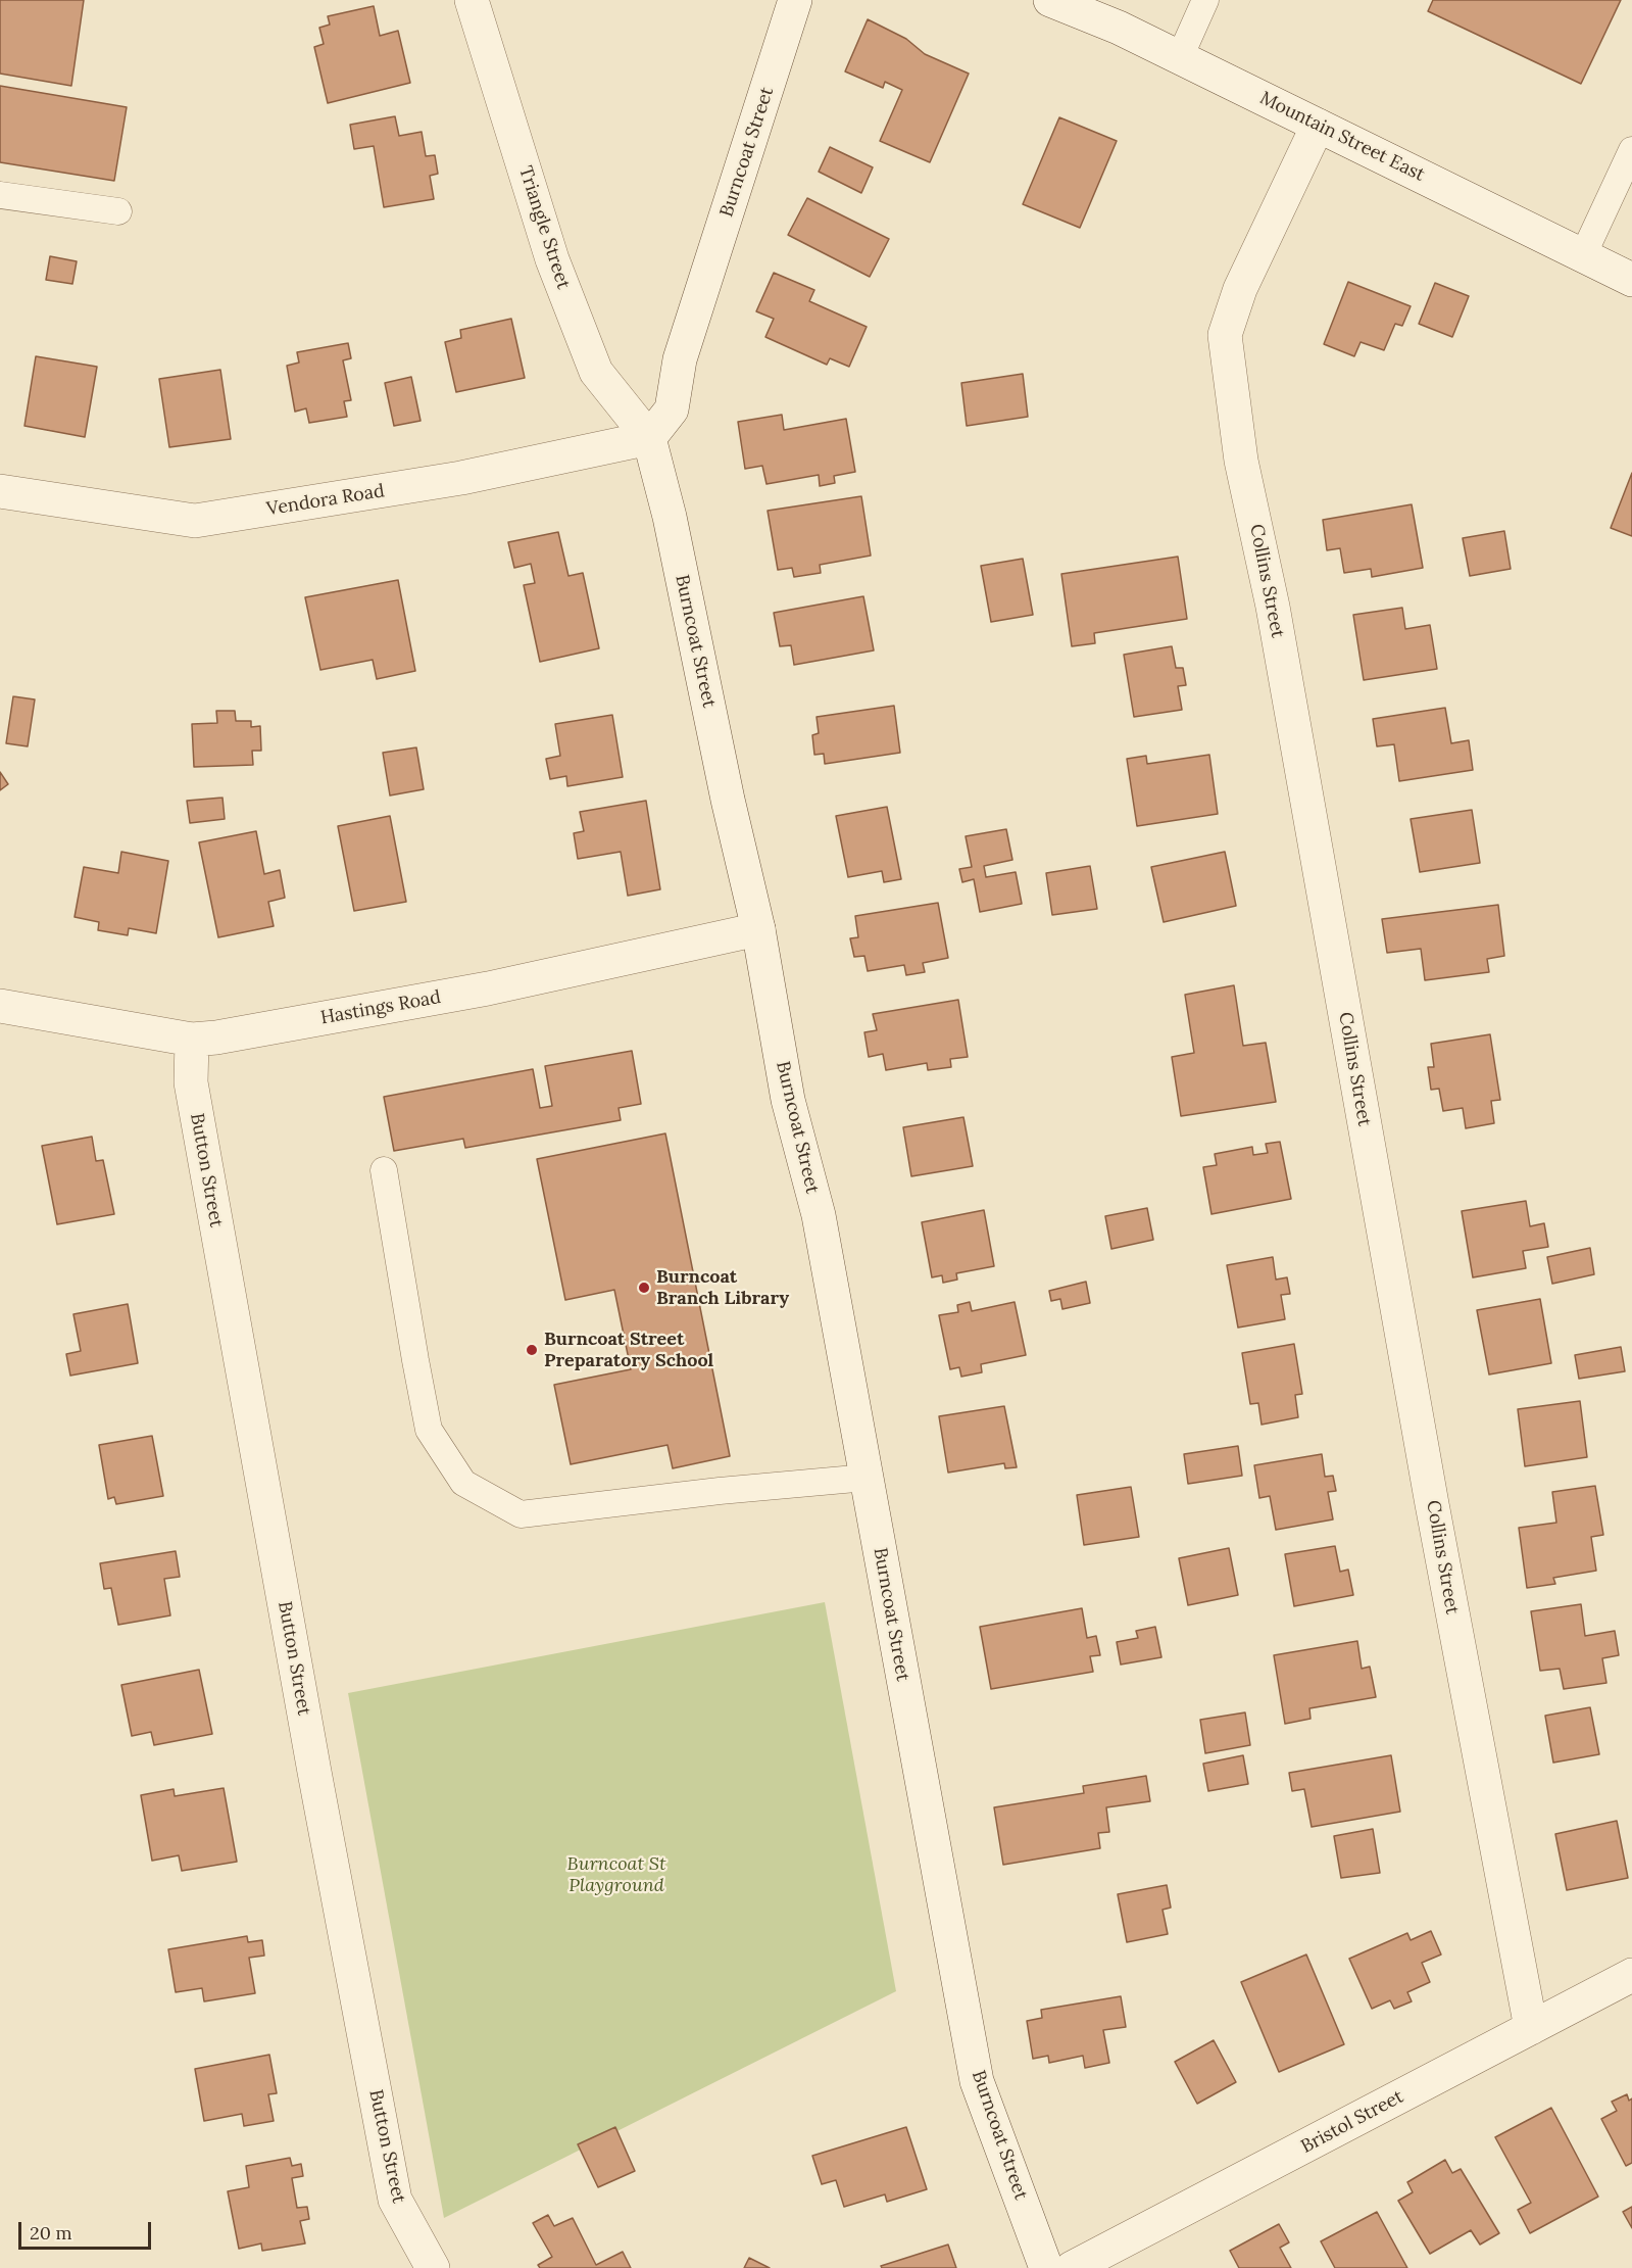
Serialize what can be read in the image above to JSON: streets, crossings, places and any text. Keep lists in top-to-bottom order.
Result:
{
  "streets": {
    "street": [
      "Mountain Street East",
      "Burncoat Street",
      "Triangle Street",
      "Vendora Road",
      "Collins Street",
      "Hastings Road",
      "Button Street",
      "Bristol Street"
    ]
  },
  "crossings": [
    ["Mountain Street East", "Collins Street"],
    ["Burncoat Street", "Triangle Street"],
    ["Burncoat Street", "Vendora Road"],
    ["Burncoat Street", "Hastings Road"],
    ["Triangle Street", "Vendora Road"],
    ["Collins Street", "Bristol Street"],
    ["Hastings Road", "Button Street"]
  ],
  "parks": ["Burncoat St Playground"],
  "places": ["Burncoat Branch Library", "Burncoat Street Preparatory School"],
  "scale_bar": "20 m"
}
